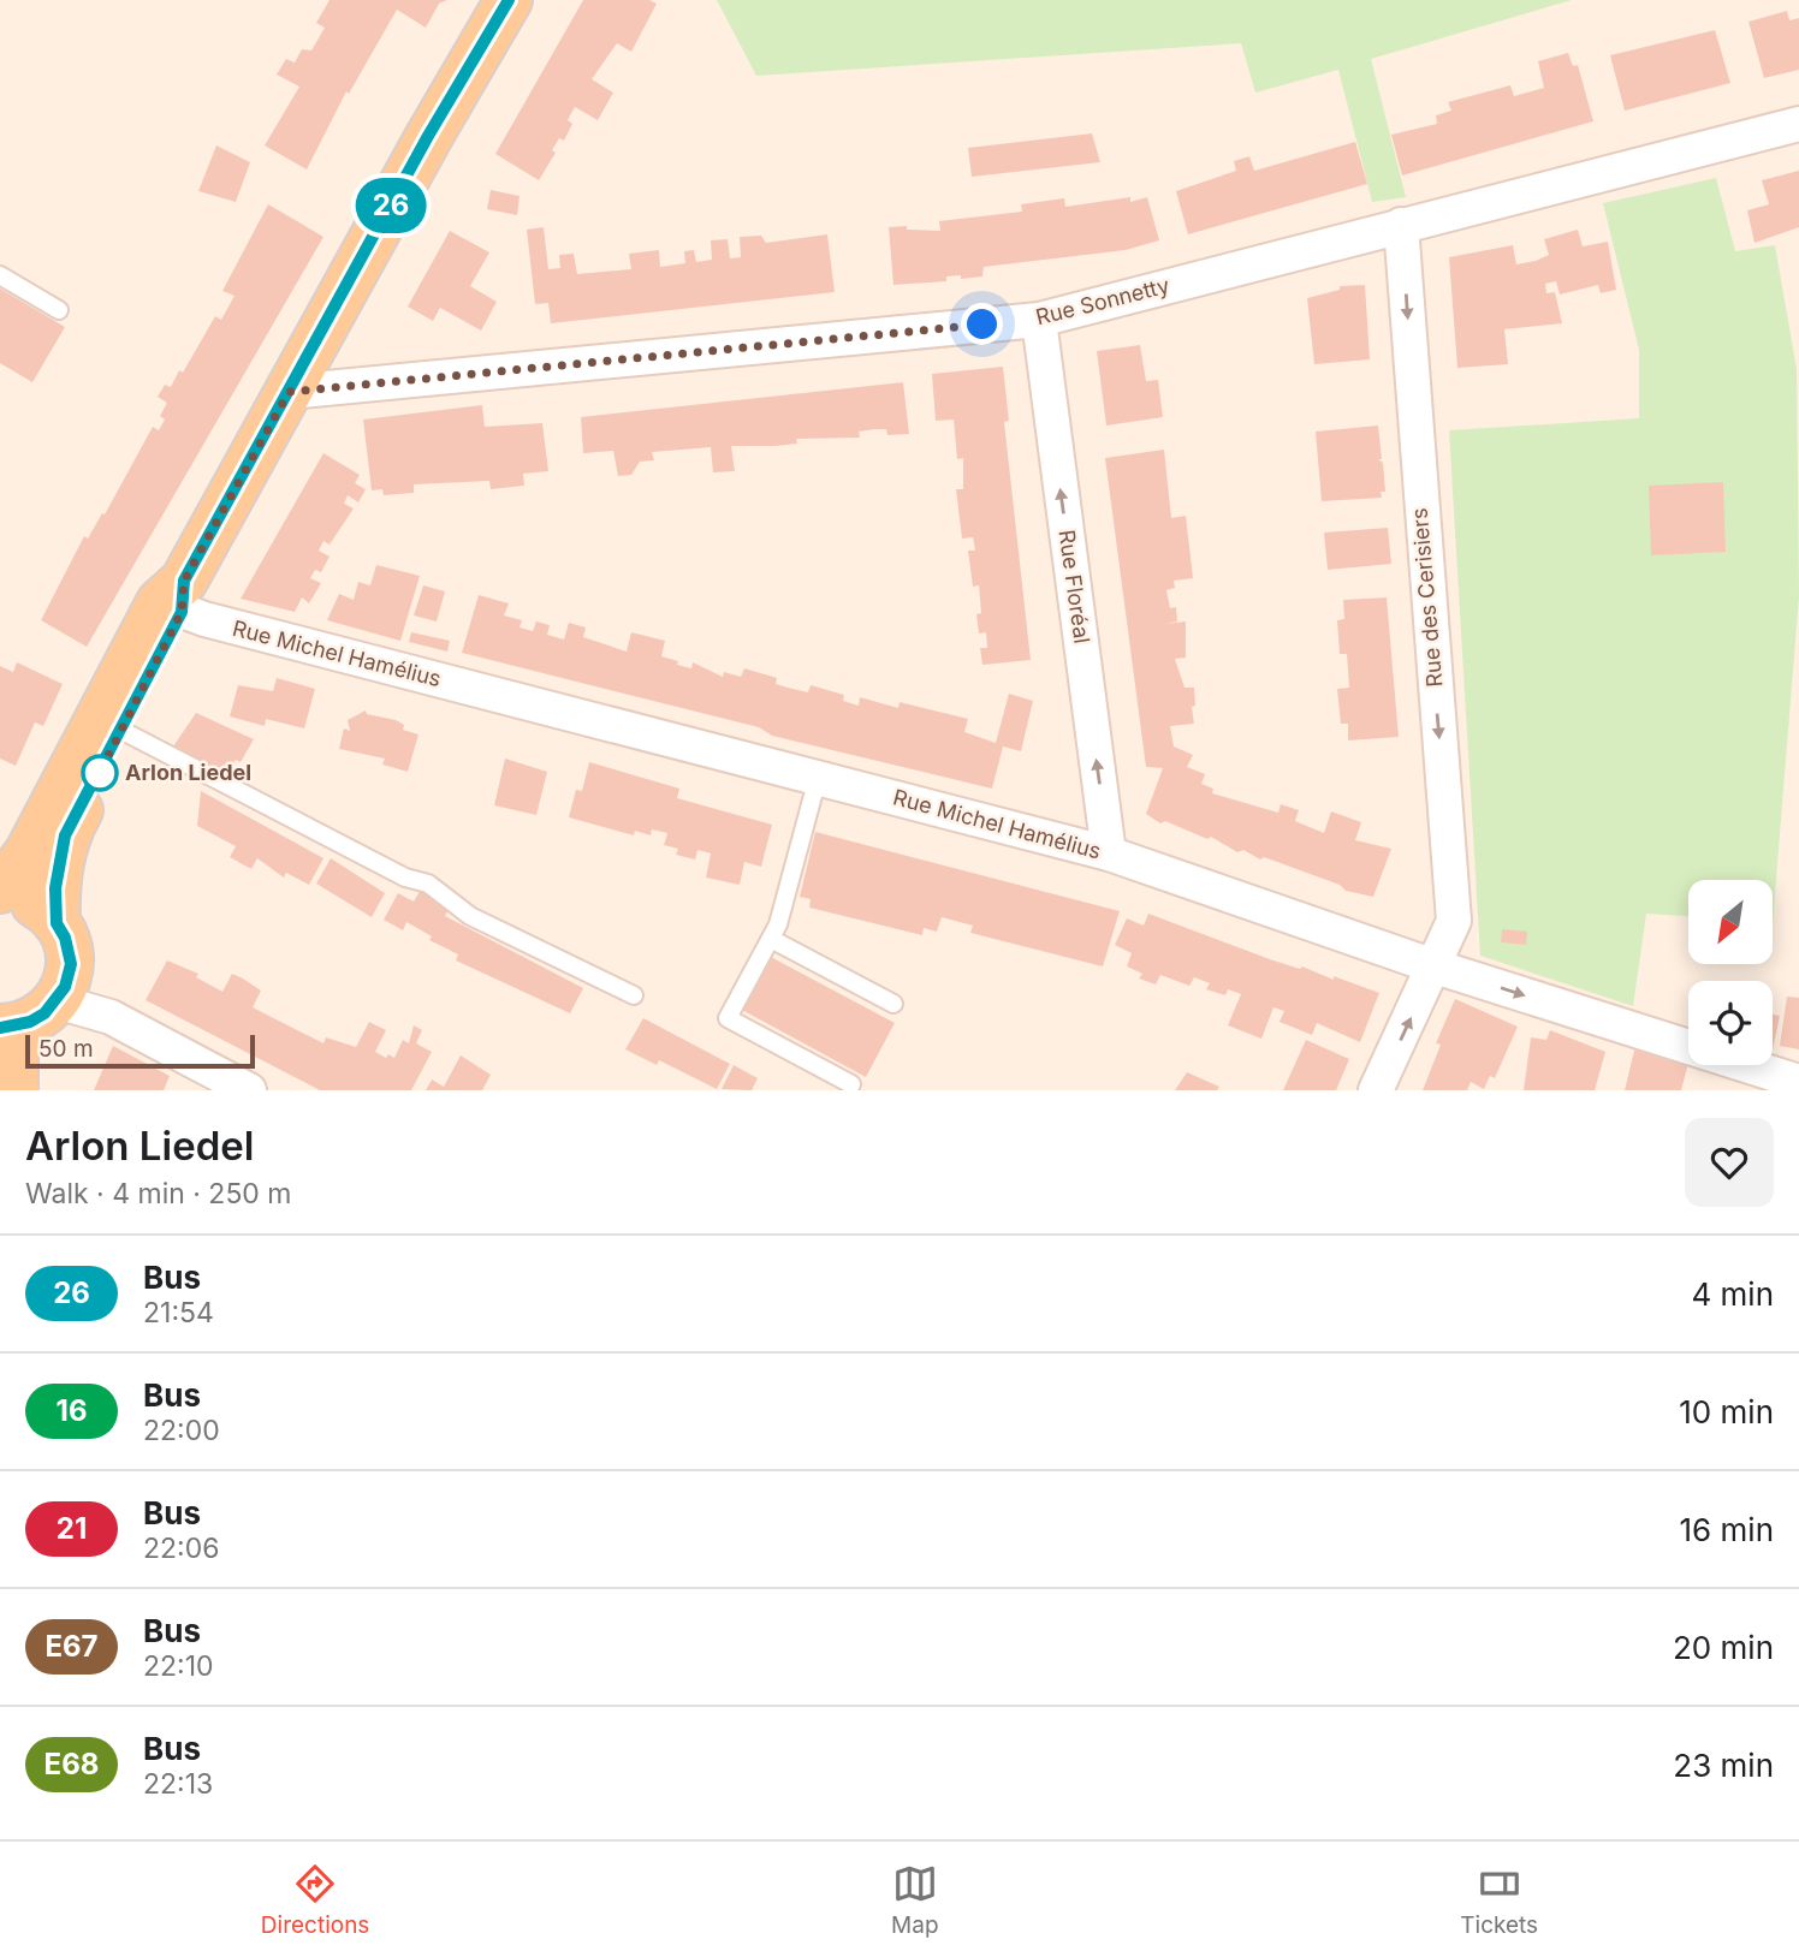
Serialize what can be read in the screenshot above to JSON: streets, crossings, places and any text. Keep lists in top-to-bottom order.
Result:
{
  "streets": {
    "street": [
      "Rue Sonnetty",
      "Rue Floréal",
      "Rue des Cerisiers",
      "Rue Michel Hamélius"
    ]
  },
  "crossings": [
    ["Rue Sonnetty", "Rue Floréal"],
    ["Rue Sonnetty", "Rue des Cerisiers"],
    ["Rue Floréal", "Rue Michel Hamélius"],
    ["Rue des Cerisiers", "Rue Michel Hamélius"]
  ],
  "one_way": ["Rue Floréal"],
  "places": ["Arlon Liedel"],
  "lines": ["bus line 26"],
  "scale_bar": "50 m",
  "north": "bottom left",
  "page": {
    "on_map": "26",
    "scale": "50 m",
    "heading": ["Arlon Liedel", "Walk · 4 min · 250 m"],
    "list": [
      {
        "mark": "26",
        "name": "Bus",
        "note": "21:54",
        "value": "4 min"
      },
      {
        "mark": "16",
        "name": "Bus",
        "note": "22:00",
        "value": "10 min"
      },
      {
        "mark": "21",
        "name": "Bus",
        "note": "22:06",
        "value": "16 min"
      },
      {
        "mark": "E67",
        "name": "Bus",
        "note": "22:10",
        "value": "20 min"
      },
      {
        "mark": "E68",
        "name": "Bus",
        "note": "22:13",
        "value": "23 min"
      }
    ],
    "tabs": ["Directions", "Map", "Tickets"]
  }
}
